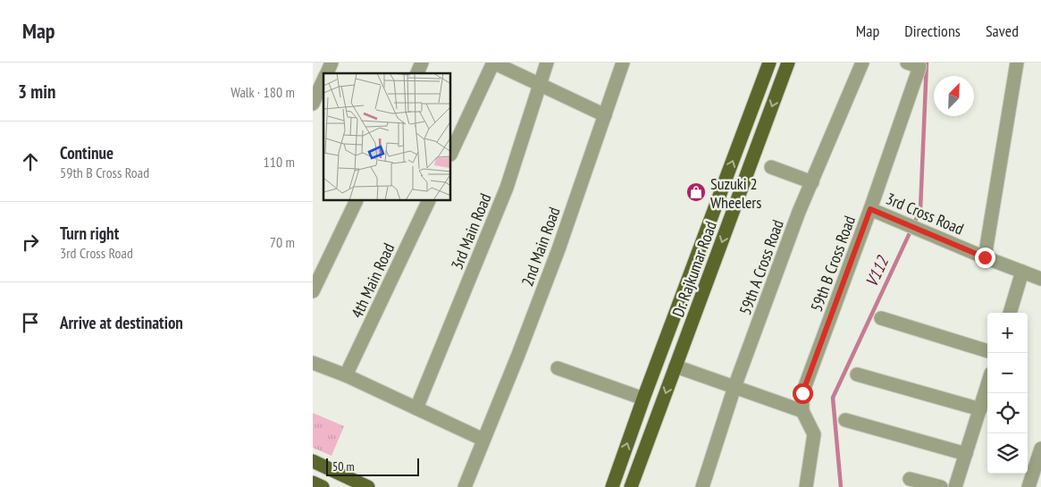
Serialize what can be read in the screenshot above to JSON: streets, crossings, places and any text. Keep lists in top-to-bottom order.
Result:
{
  "streets": {
    "main road": ["Dr. Rajkumar Road"],
    "street": [
      "3rd Cross Road",
      "3rd Main Road",
      "2nd Main Road",
      "59th B Cross Road",
      "59th A Cross Road",
      "4th Main Road"
    ]
  },
  "crossings": [
    ["3rd Cross Road", "59th B Cross Road"]
  ],
  "water": ["V112"],
  "places": {
    "shop": ["Suzuki 2 Wheelers"]
  },
  "scale_bar": "50 m",
  "north": "top right",
  "page": {
    "header": "Map",
    "nav": ["Map", "Directions", "Saved"],
    "heading": ["3 min", "Walk · 180 m"],
    "list": [
      ["Continue", "59th B Cross Road", "110 m"],
      ["Turn right", "3rd Cross Road", "70 m"],
      "Arrive at destination"
    ],
    "map_buttons": ["+", "−"],
    "scale": "50 m"
  }
}
